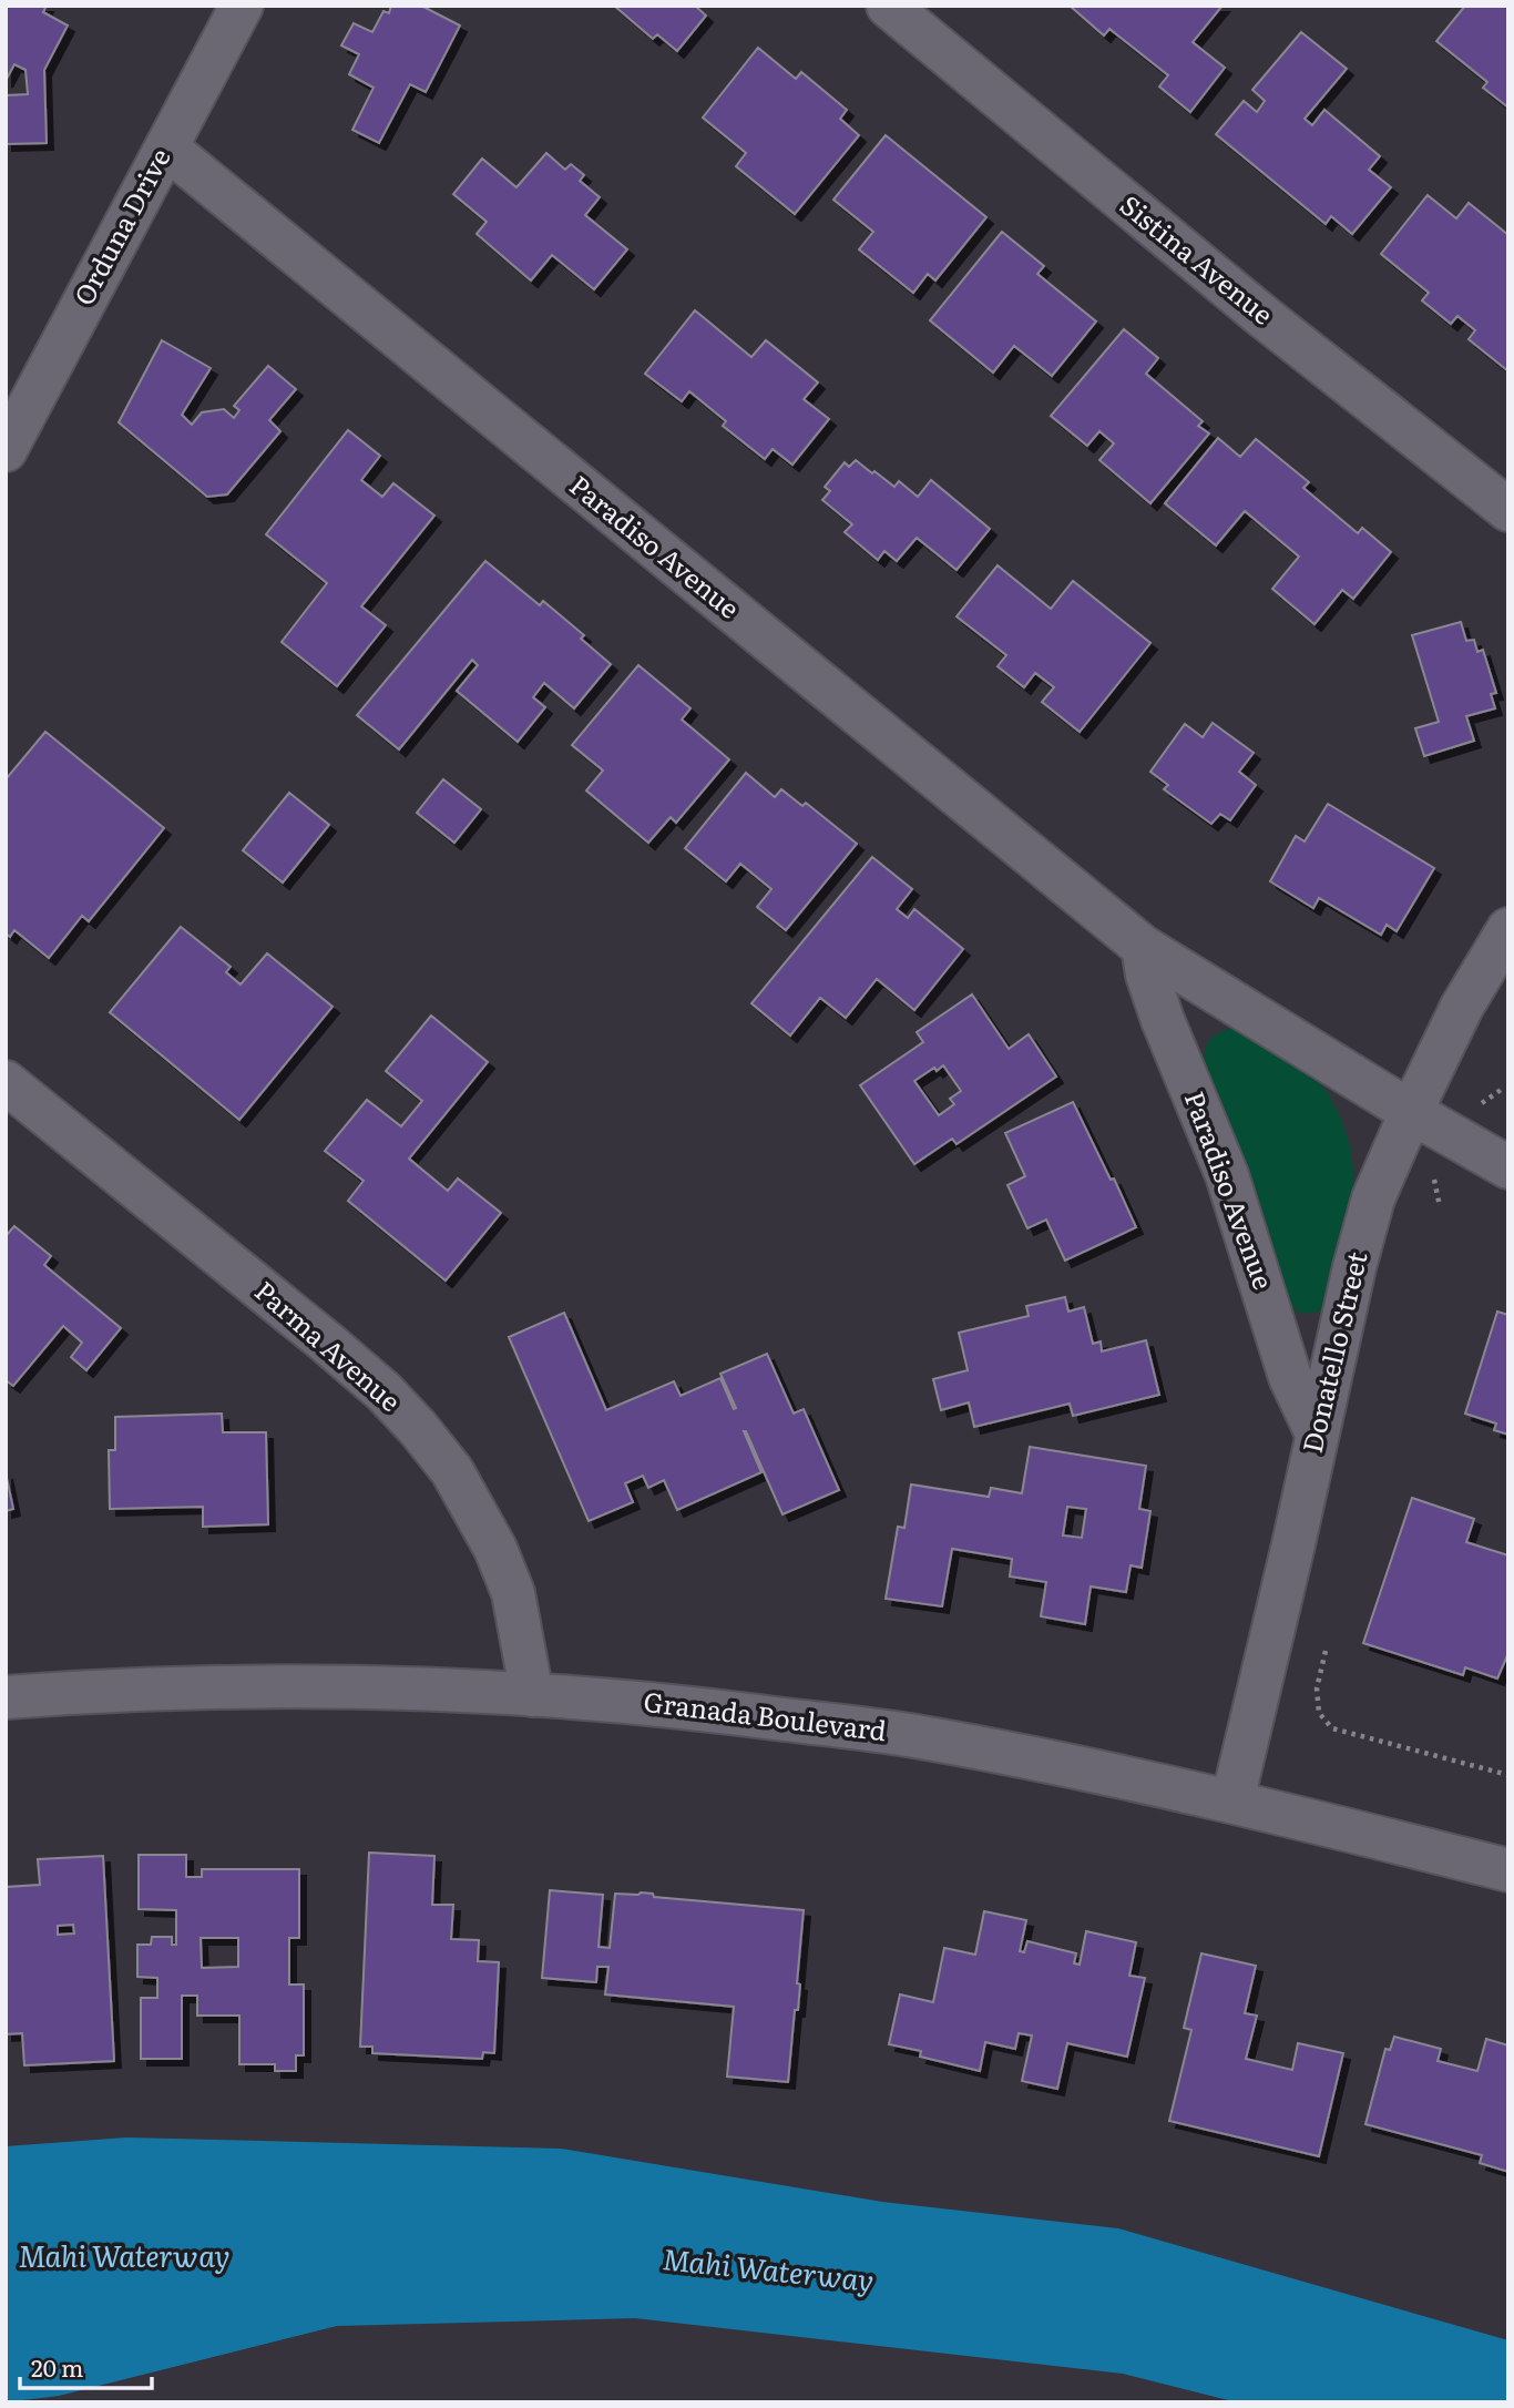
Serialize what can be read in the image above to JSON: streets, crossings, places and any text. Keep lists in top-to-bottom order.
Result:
{
  "streets": {
    "street": [
      "Orduna Drive",
      "Sistina Avenue",
      "Paradiso Avenue",
      "Parma Avenue",
      "Donatello Street",
      "Granada Boulevard"
    ]
  },
  "crossings": [
    ["Orduna Drive", "Paradiso Avenue"],
    ["Paradiso Avenue", "Donatello Street"],
    ["Parma Avenue", "Granada Boulevard"],
    ["Donatello Street", "Granada Boulevard"]
  ],
  "water": ["Mahi Waterway"],
  "scale_bar": "20 m"
}
